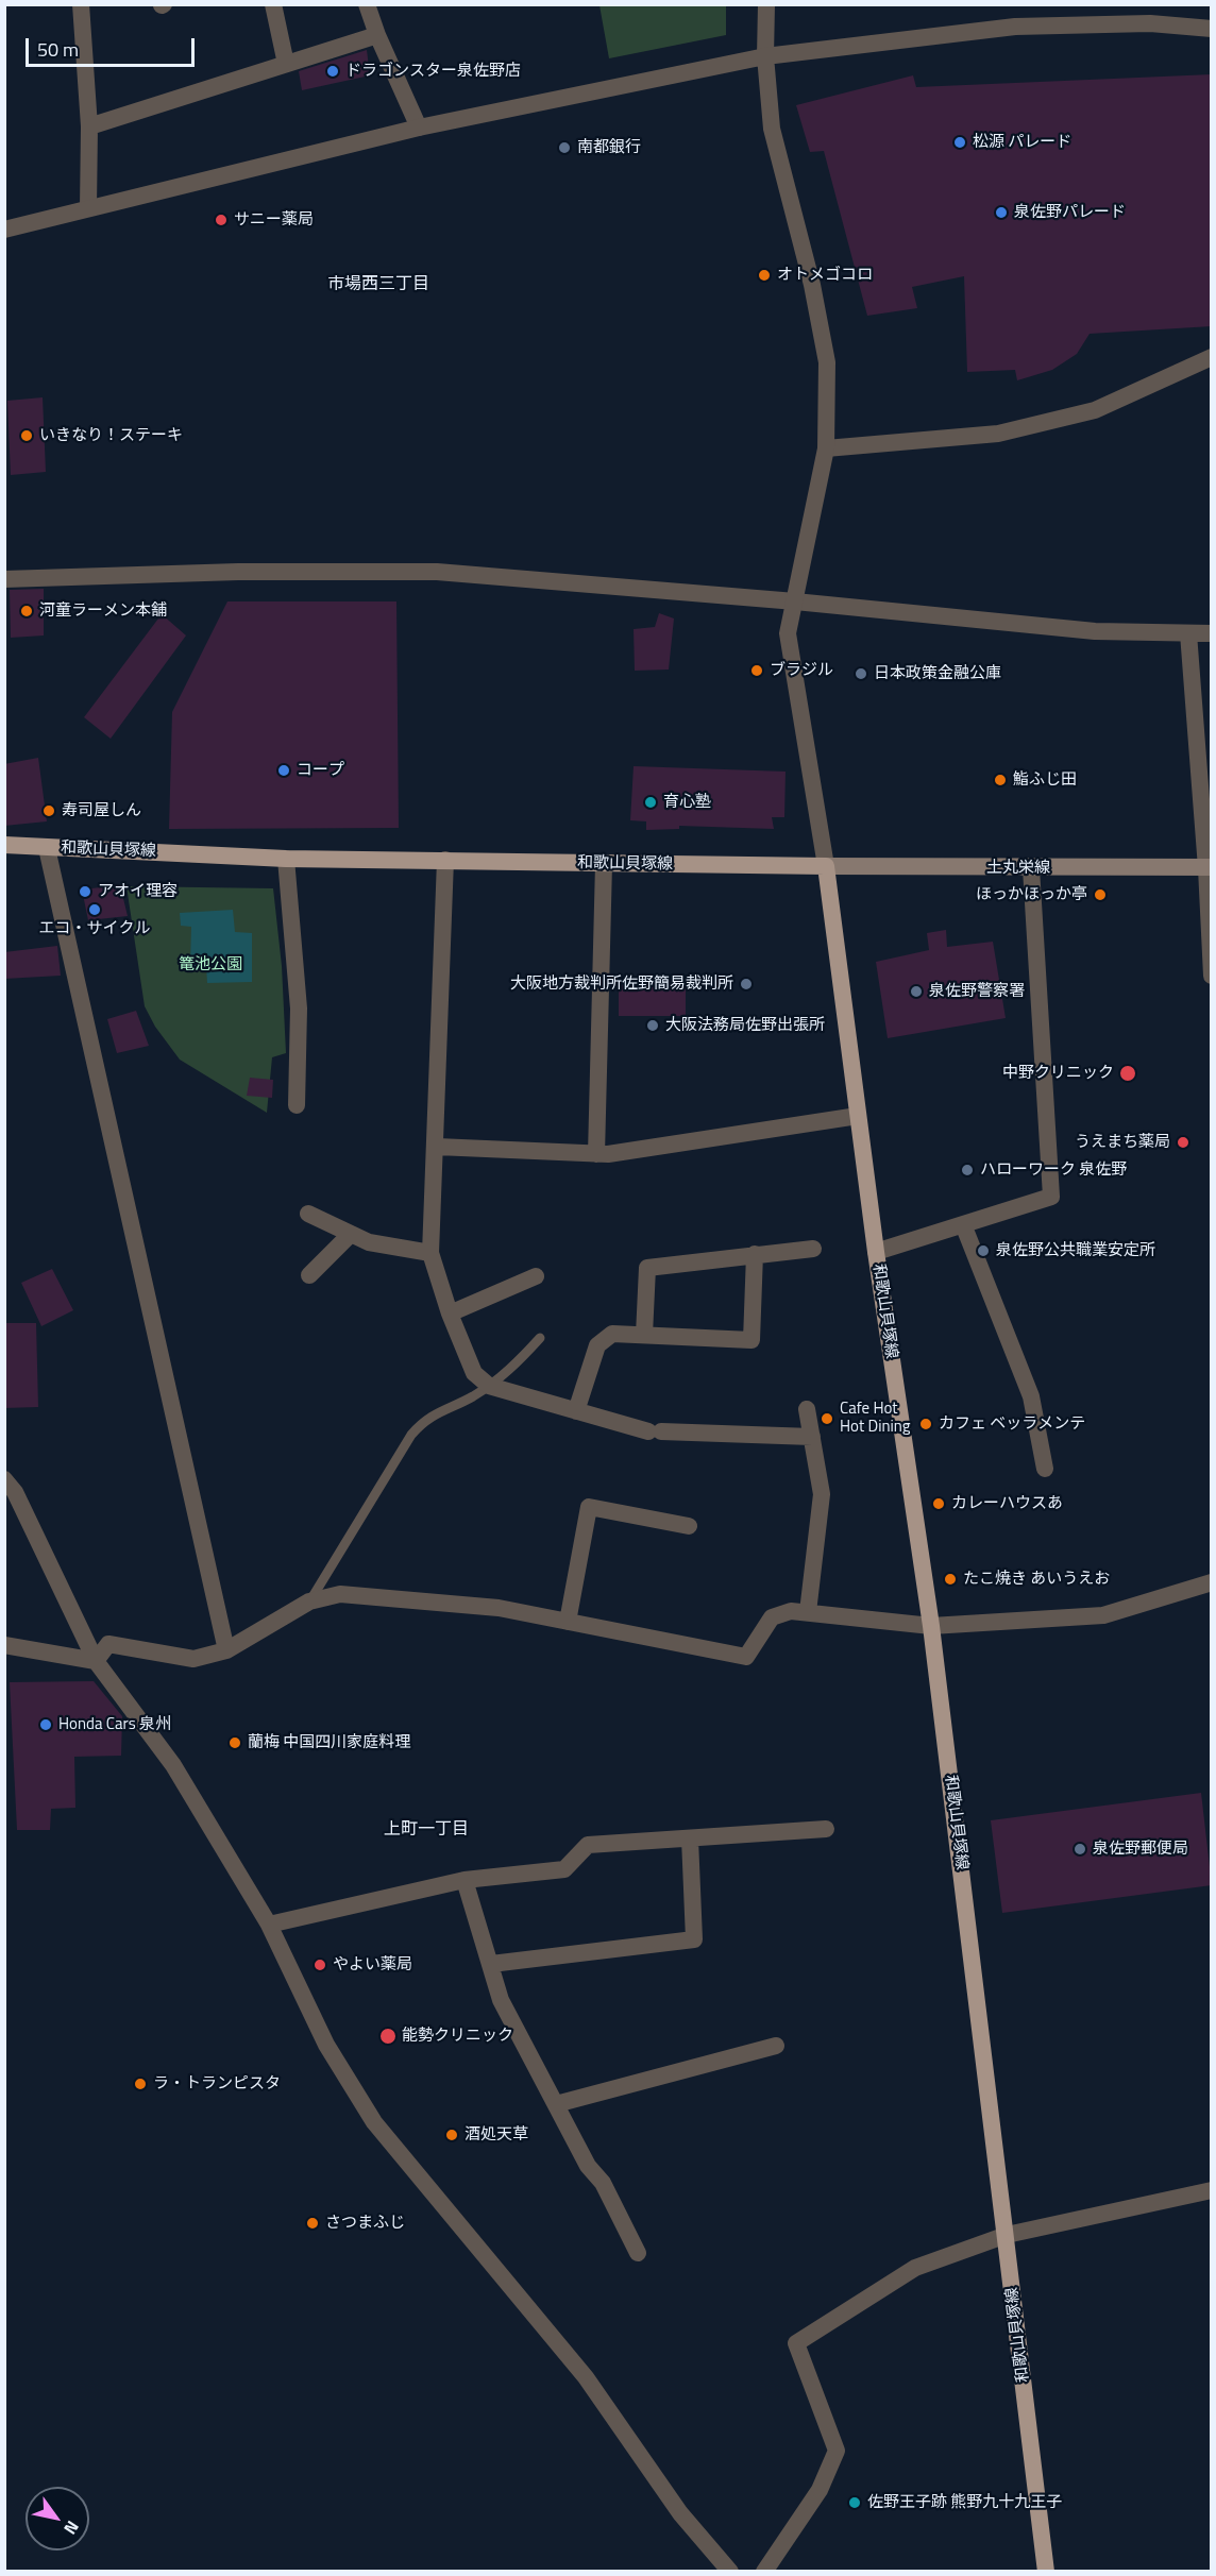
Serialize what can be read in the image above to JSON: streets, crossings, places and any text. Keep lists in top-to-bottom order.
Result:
{
  "streets": {
    "main road": ["和歌山貝塚線", "土丸栄線"]
  },
  "crossings": [
    ["和歌山貝塚線", "土丸栄線"]
  ],
  "districts": ["市場西三丁目", "上町一丁目"],
  "parks": ["篭池公園"],
  "places": [
    "ドラゴンスター泉佐野店",
    "松源 パレード",
    "南都銀行",
    "泉佐野パレード",
    "サニー薬局",
    "オトメゴコロ",
    "いきなり！ステーキ",
    "河童ラーメン本舗",
    "ブラジル",
    "日本政策金融公庫",
    "コープ",
    "鮨ふじ田",
    "育心塾",
    "寿司屋しん",
    "アオイ理容",
    "ほっかほっか亭",
    "エコ・サイクル",
    "大阪地方裁判所佐野簡易裁判所",
    "泉佐野警察署",
    "大阪法務局佐野出張所",
    "中野クリニック",
    "うえまち薬局",
    "ハローワーク 泉佐野",
    "泉佐野公共職業安定所",
    "Cafe Hot Hot Dining",
    "カフェ ベッラメンテ",
    "カレーハウスあ",
    "たこ焼き あいうえお",
    "Honda Cars 泉州",
    "蘭梅 中国四川家庭料理",
    "泉佐野郵便局",
    "やよい薬局",
    "能勢クリニック",
    "ラ・トランピスタ",
    "酒処天草",
    "さつまふじ",
    "佐野王子跡 熊野九十九王子"
  ],
  "scale_bar": "50 m",
  "north": "bottom right"
}
